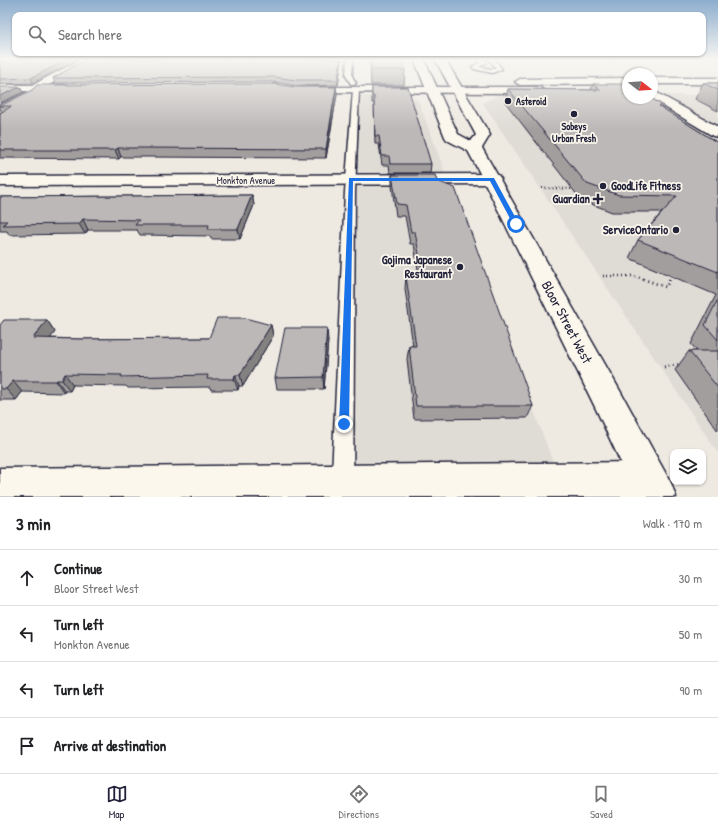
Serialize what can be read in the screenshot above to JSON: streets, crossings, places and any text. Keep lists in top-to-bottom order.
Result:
{
  "streets": {
    "main road": ["Monkton Avenue", "Bloor Street West"]
  },
  "crossings": [
    ["Monkton Avenue", "Bloor Street West"]
  ],
  "places": {
    "other": [
      "Asteroid",
      "Sobeys Urban Fresh",
      "GoodLife Fitness",
      "ServiceOntario",
      "Gojima Japanese Restaurant"
    ],
    "health": ["Guardian"]
  },
  "north": "right",
  "page": {
    "search": "Search here",
    "heading": ["3 min", "Walk · 170 m"],
    "list": [
      ["Continue", "Bloor Street West", "30 m"],
      ["Turn left", "Monkton Avenue", "50 m"],
      ["Turn left", "90 m"],
      "Arrive at destination"
    ],
    "nav": ["Map", "Directions", "Saved"]
  }
}
